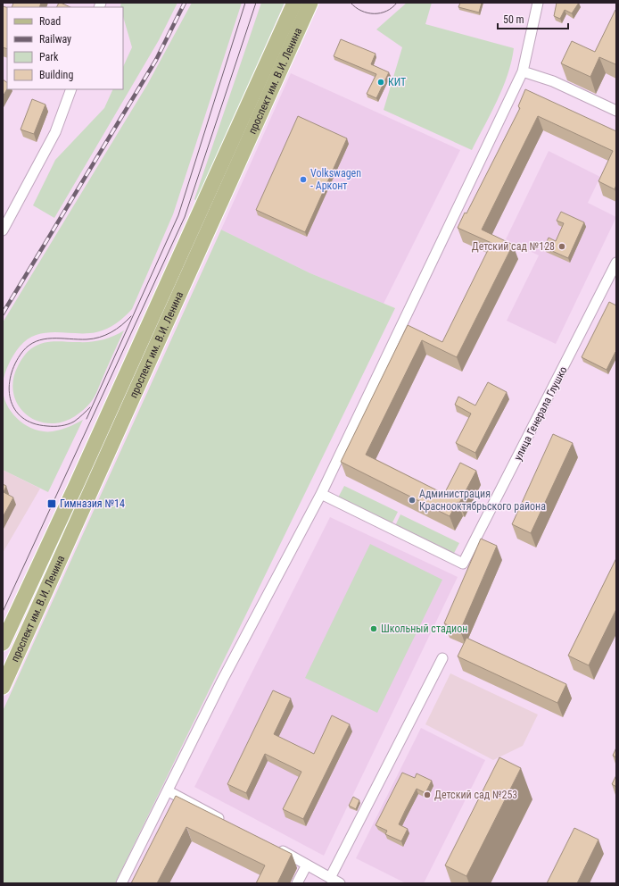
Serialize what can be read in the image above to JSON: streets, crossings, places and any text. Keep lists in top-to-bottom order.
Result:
{
  "streets": {
    "main road": ["проспект им. В.И. Ленина"],
    "street": ["улица Генерала Глушко"]
  },
  "places": {
    "other": [
      "КИТ",
      "Volkswagen - Арконт",
      "Детский сад №128",
      "Администрация Краснооктябрьского района",
      "Школьный стадион",
      "Детский сад №253"
    ],
    "transit": ["Гимназия №14"]
  },
  "legend": [
    "Road",
    "Railway",
    "Park",
    "Building"
  ],
  "scale_bar": "50 m"
}
